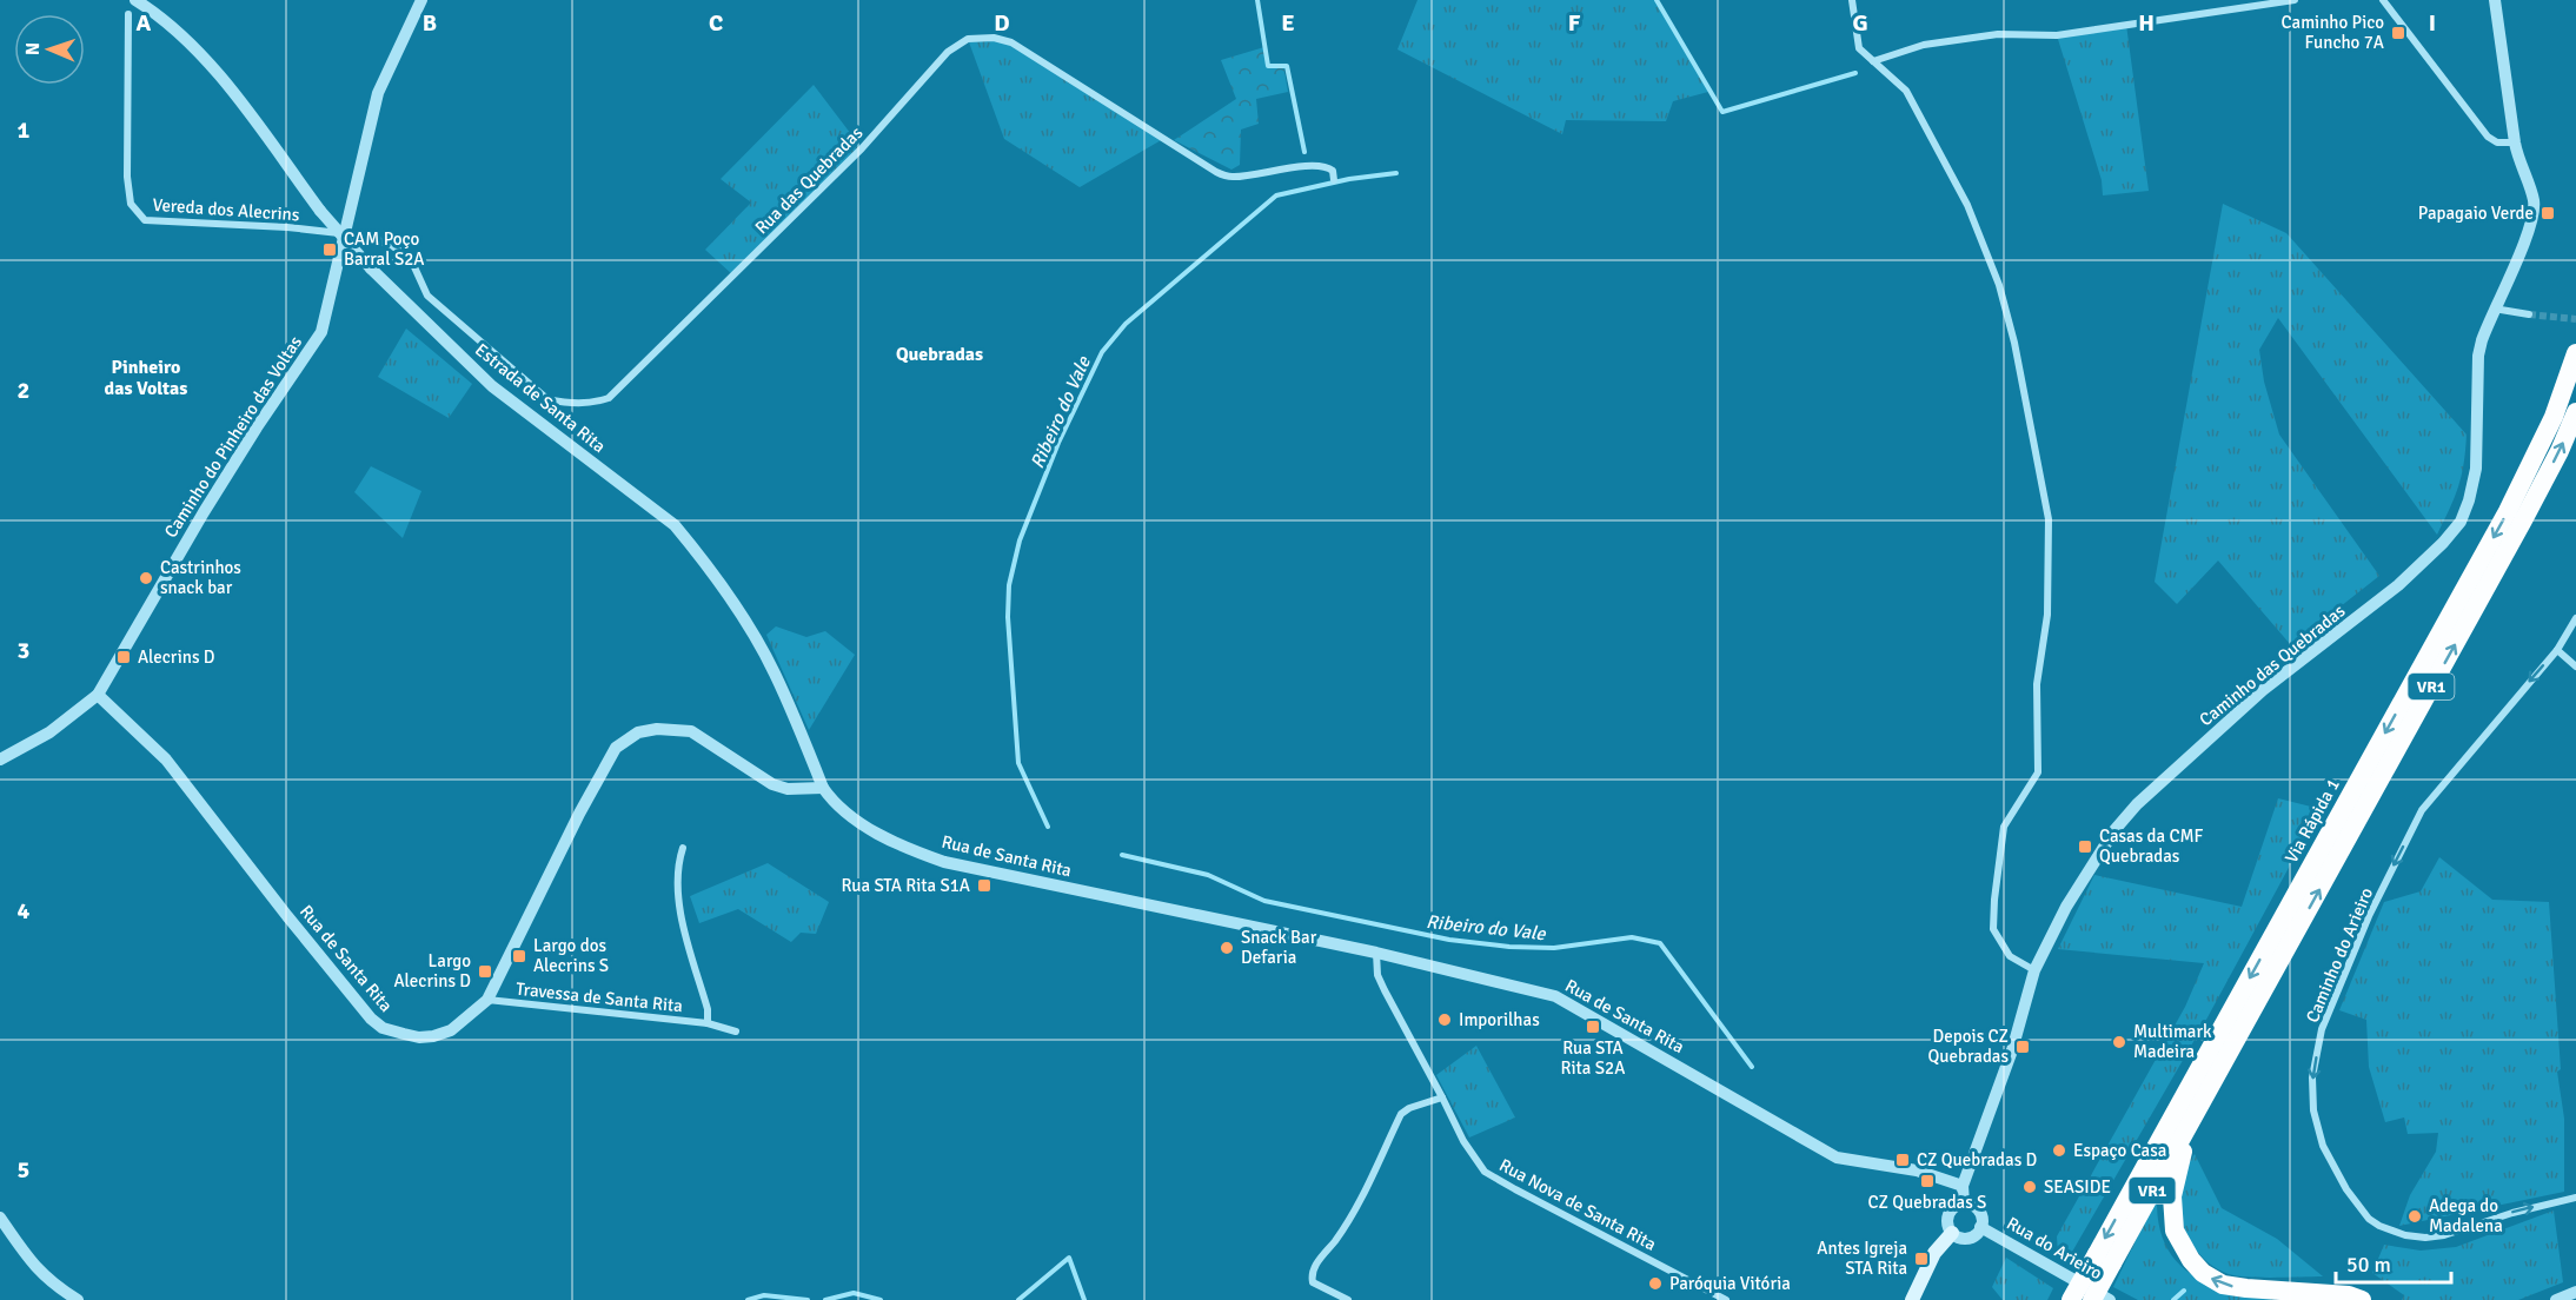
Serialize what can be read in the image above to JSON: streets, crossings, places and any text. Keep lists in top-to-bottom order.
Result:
{
  "streets": {
    "highway": ["VR1", "Via Rápida 1"],
    "street": [
      "Rua das Quebradas",
      "Vereda dos Alecrins",
      "Estrada de Santa Rita",
      "Caminho do Pinheiro das Voltas",
      "Caminho das Quebradas",
      "Rua de Santa Rita",
      "Caminho do Arieiro",
      "Travessa de Santa Rita",
      "Rua Nova de Santa Rita",
      "Rua do Arieiro"
    ]
  },
  "crossings": [
    ["Rua das Quebradas", "Vereda dos Alecrins"],
    ["Rua das Quebradas", "Caminho do Pinheiro das Voltas"],
    ["Vereda dos Alecrins", "Caminho do Pinheiro das Voltas"],
    ["Estrada de Santa Rita", "Rua de Santa Rita"],
    ["Caminho do Pinheiro das Voltas", "Rua de Santa Rita"],
    ["Caminho das Quebradas", "Rua de Santa Rita"],
    ["Caminho das Quebradas", "Rua do Arieiro"],
    ["Rua de Santa Rita", "Travessa de Santa Rita"],
    ["Rua de Santa Rita", "Rua Nova de Santa Rita"]
  ],
  "districts": ["Quebradas", "Pinheiro das Voltas"],
  "water": ["Ribeiro do Vale"],
  "places": {
    "transit": [
      "Caminho Pico Funcho 7A",
      "Papagaio Verde",
      "CAM Poço Barral S2A",
      "Alecrins D",
      "Casas da CMF Quebradas",
      "Rua STA Rita S1A",
      "Largo dos Alecrins S",
      "Largo Alecrins D",
      "Rua STA Rita S2A",
      "Depois CZ Quebradas",
      "CZ Quebradas D",
      "CZ Quebradas S",
      "Antes Igreja STA Rita"
    ],
    "other": [
      "Castrinhos snack bar",
      "Snack Bar Defaria",
      "Imporilhas",
      "Multimark Madeira",
      "Espaço Casa",
      "SEASIDE",
      "Adega do Madalena",
      "Paróquia Vitória"
    ]
  },
  "scale_bar": "50 m",
  "north": "left",
  "grid": {
    "columns": [
      "A",
      "B",
      "C",
      "D",
      "E",
      "F",
      "G",
      "H",
      "I"
    ],
    "rows": [
      "1",
      "2",
      "3",
      "4",
      "5"
    ]
  }
}
